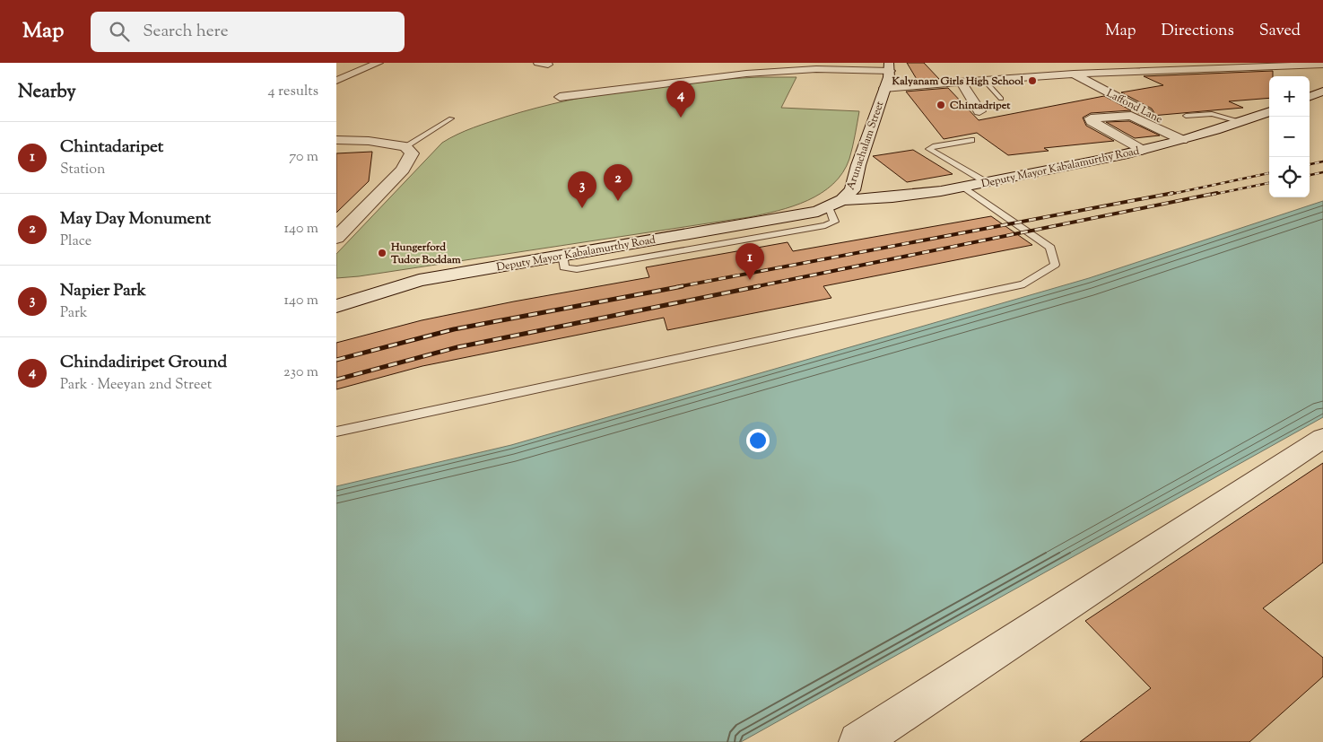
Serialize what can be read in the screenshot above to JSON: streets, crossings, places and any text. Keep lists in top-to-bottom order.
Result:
{
  "streets": {
    "street": ["Laffond Lane", "Arunachalam Street", "Deputy Mayor Kabalamurthy Road"]
  },
  "crossings": [
    ["Laffond Lane", "Deputy Mayor Kabalamurthy Road"],
    ["Arunachalam Street", "Deputy Mayor Kabalamurthy Road"]
  ],
  "places": ["Kalyanam Girls High School", "Chintadripet", "Hungerford Tudor Boddam"],
  "page": {
    "header": "Map",
    "search": "Search here",
    "nav": ["Map", "Directions", "Saved"],
    "heading": ["Nearby", "4 results"],
    "map_buttons": ["+", "−"],
    "pins": [
      "4",
      "2",
      "3",
      "1"
    ],
    "list": [
      {
        "mark": "1",
        "name": "Chintadaripet",
        "note": "Station",
        "value": "70 m"
      },
      {
        "mark": "2",
        "name": "May Day Monument",
        "note": "Place",
        "value": "140 m"
      },
      {
        "mark": "3",
        "name": "Napier Park",
        "note": "Park",
        "value": "140 m"
      },
      {
        "mark": "4",
        "name": "Chindadiripet Ground",
        "note": "Park · Meeyan 2nd Street",
        "value": "230 m"
      }
    ]
  }
}
